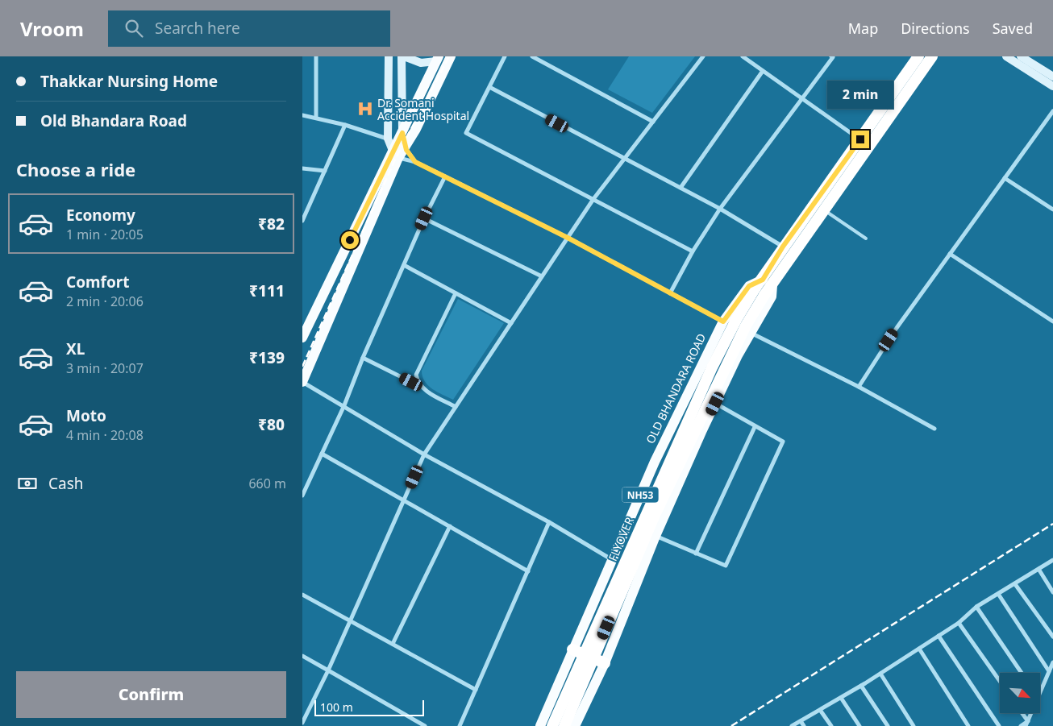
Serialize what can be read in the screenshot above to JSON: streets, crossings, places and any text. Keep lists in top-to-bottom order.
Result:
{
  "streets": {
    "highway": ["OLD BHANDARA ROAD", "NH53", "FLYOVER"]
  },
  "crossings": [
    ["OLD BHANDARA ROAD", "NH53"],
    ["OLD BHANDARA ROAD", "FLYOVER"],
    ["NH53", "FLYOVER"]
  ],
  "places": {
    "hospital": ["Dr. Somani Accident Hospital"]
  },
  "scale_bar": "100 m",
  "north": "bottom right",
  "page": {
    "header": "Vroom",
    "search": "Search here",
    "nav": ["Map", "Directions", "Saved"],
    "banner": ["Thakkar Nursing Home", "Old Bhandara Road"],
    "bubble": "2 min",
    "heading": "Choose a ride",
    "list": [
      {
        "name": "Economy",
        "note": "1 min · 20:05",
        "value": "₹82"
      },
      {
        "name": "Comfort",
        "note": "2 min · 20:06",
        "value": "₹111"
      },
      {
        "name": "XL",
        "note": "3 min · 20:07",
        "value": "₹139"
      },
      {
        "name": "Moto",
        "note": "4 min · 20:08",
        "value": "₹80"
      }
    ],
    "pay": ["Cash", "660 m"],
    "buttons": "Confirm",
    "scale": "100 m"
  }
}
